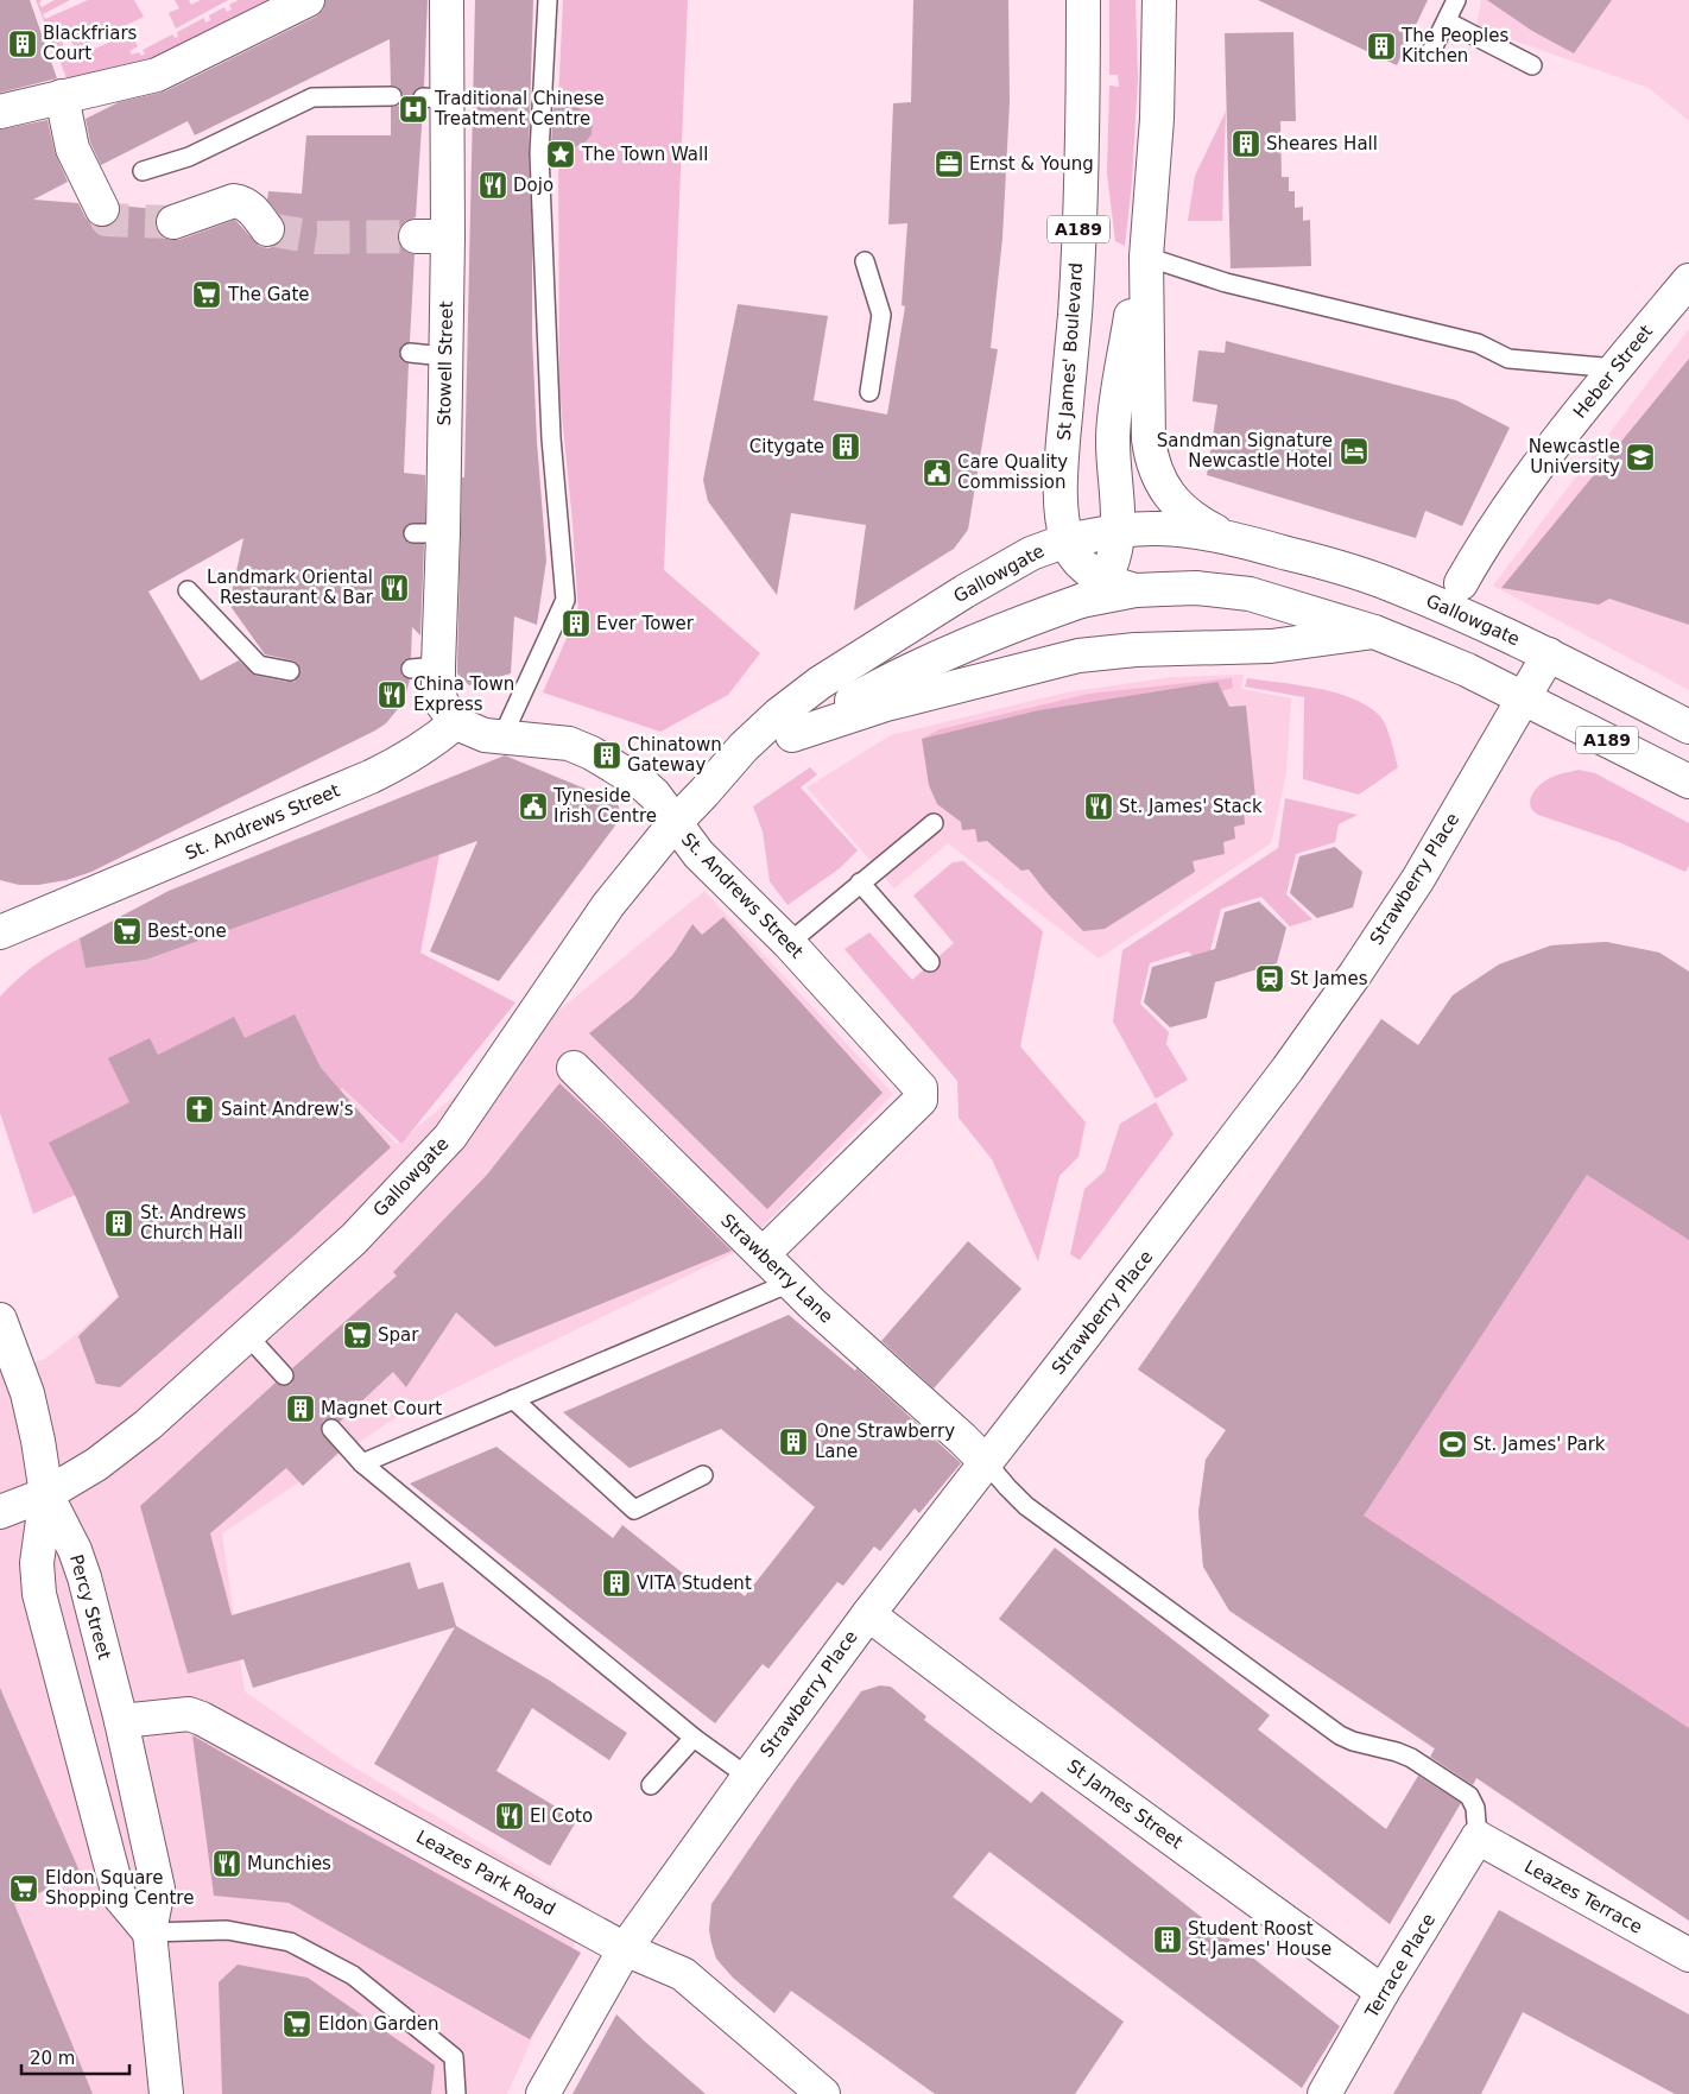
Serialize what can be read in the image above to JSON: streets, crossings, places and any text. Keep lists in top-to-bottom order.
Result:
{
  "streets": {
    "street": [
      "A189",
      "St James' Boulevard",
      "Stowell Street",
      "Heber Street",
      "Gallowgate",
      "St. Andrews Street",
      "Strawberry Place",
      "Strawberry Lane",
      "Percy Street",
      "St James Street",
      "Leazes Park Road",
      "Leazes Terrace",
      "Terrace Place"
    ]
  },
  "crossings": [
    ["A189", "St James' Boulevard"],
    ["A189", "Gallowgate"],
    ["A189", "Strawberry Place"],
    ["St James' Boulevard", "Gallowgate"],
    ["Stowell Street", "St. Andrews Street"],
    ["Gallowgate", "St. Andrews Street"],
    ["Gallowgate", "Strawberry Place"],
    ["Gallowgate", "Percy Street"],
    ["St. Andrews Street", "Strawberry Lane"],
    ["Strawberry Place", "Strawberry Lane"],
    ["Strawberry Place", "St James Street"],
    ["Strawberry Place", "Leazes Park Road"],
    ["Percy Street", "Leazes Park Road"],
    ["St James Street", "Terrace Place"],
    ["Leazes Terrace", "Terrace Place"]
  ],
  "places": {
    "building": [
      "Blackfriars Court",
      "The Peoples Kitchen",
      "Sheares Hall",
      "Citygate",
      "Ever Tower",
      "Chinatown Gateway",
      "St. Andrews Church Hall",
      "Magnet Court",
      "One Strawberry Lane",
      "VITA Student",
      "Student Roost St James' House"
    ],
    "hospital": ["Traditional Chinese Treatment Centre"],
    "place": ["The Town Wall"],
    "office": ["Ernst & Young"],
    "restaurant": [
      "Dojo",
      "Landmark Oriental Restaurant & Bar",
      "China Town Express",
      "St. James' Stack",
      "El Coto",
      "Munchies"
    ],
    "supermarket": [
      "The Gate",
      "Best-one",
      "Spar",
      "Eldon Square Shopping Centre",
      "Eldon Garden"
    ],
    "hotel": ["Sandman Signature Newcastle Hotel"],
    "school or university": ["Newcastle University"],
    "public building": ["Care Quality Commission", "Tyneside Irish Centre"],
    "station": ["St James"],
    "church": ["Saint Andrew's"],
    "sports": ["St. James' Park"]
  },
  "scale_bar": "20 m"
}
